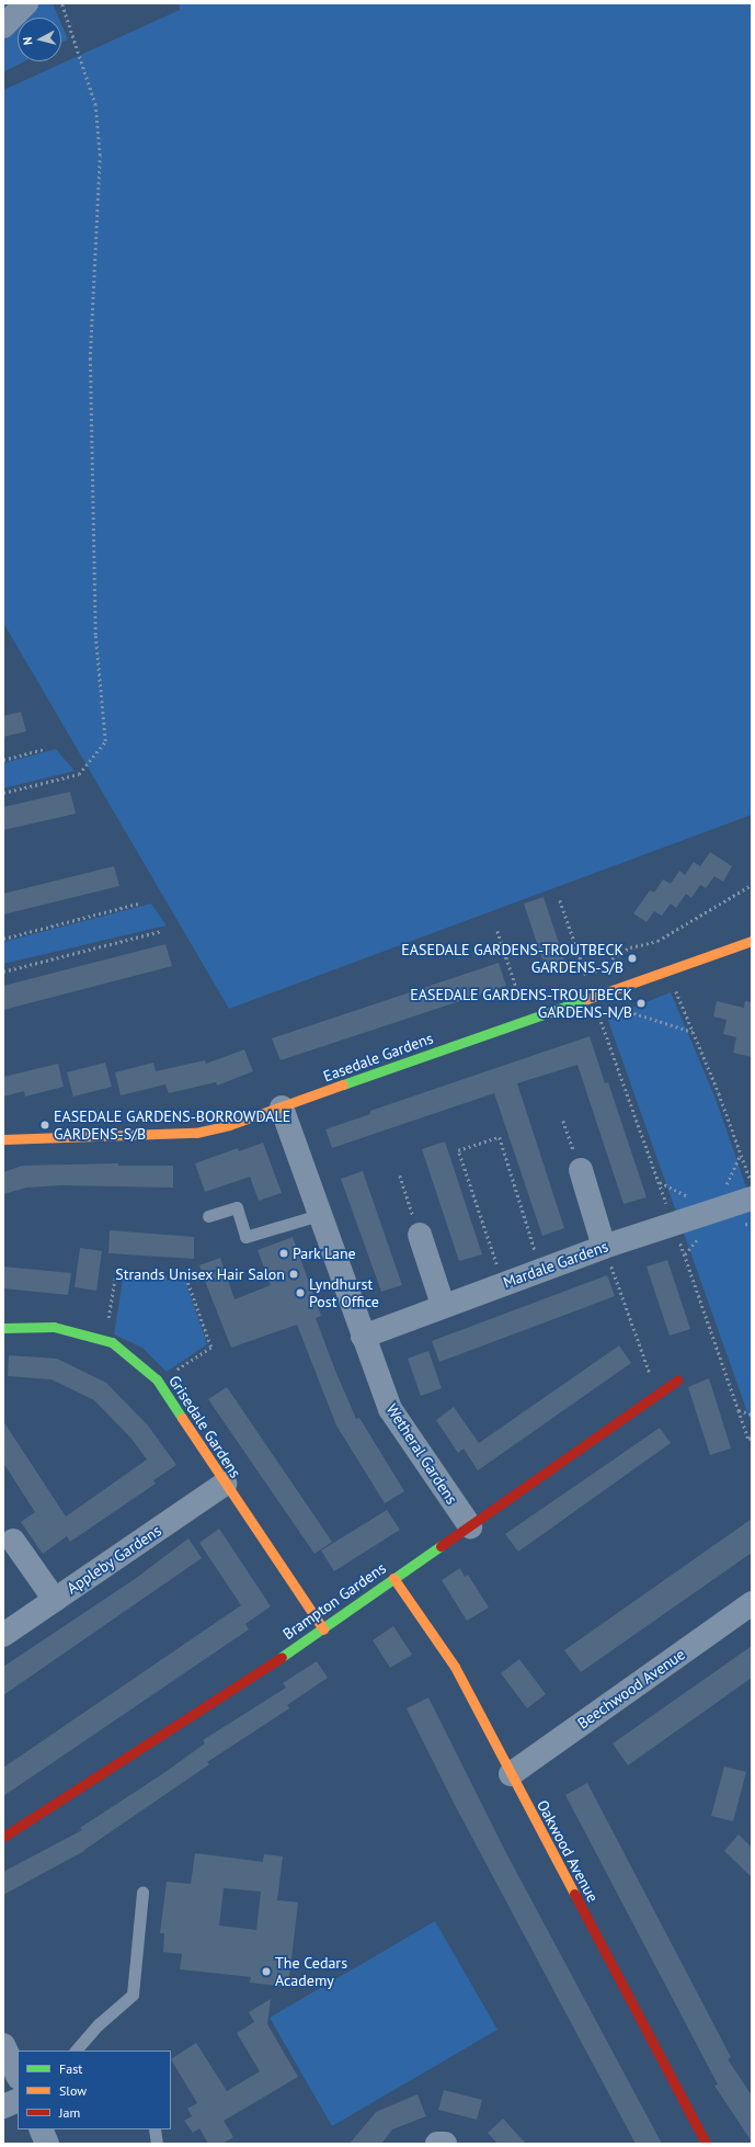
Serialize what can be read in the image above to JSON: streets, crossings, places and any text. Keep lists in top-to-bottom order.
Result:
{
  "streets": {
    "street": [
      "Easedale Gardens",
      "Mardale Gardens",
      "Grisedale Gardens",
      "Wetheral Gardens",
      "Appleby Gardens",
      "Brampton Gardens",
      "Beechwood Avenue",
      "Oakwood Avenue"
    ]
  },
  "crossings": [
    ["Easedale Gardens", "Wetheral Gardens"],
    ["Mardale Gardens", "Wetheral Gardens"],
    ["Grisedale Gardens", "Appleby Gardens"],
    ["Grisedale Gardens", "Brampton Gardens"],
    ["Wetheral Gardens", "Brampton Gardens"],
    ["Brampton Gardens", "Oakwood Avenue"],
    ["Beechwood Avenue", "Oakwood Avenue"]
  ],
  "places": [
    "EASEDALE GARDENS-TROUTBECK GARDENS-S/B",
    "EASEDALE GARDENS-TROUTBECK GARDENS-N/B",
    "EASEDALE GARDENS-BORROWDALE GARDENS-S/B",
    "Park Lane",
    "Strands Unisex Hair Salon",
    "Lyndhurst Post Office",
    "The Cedars Academy"
  ],
  "legend": ["Fast", "Slow", "Jam"],
  "north": "left"
}
